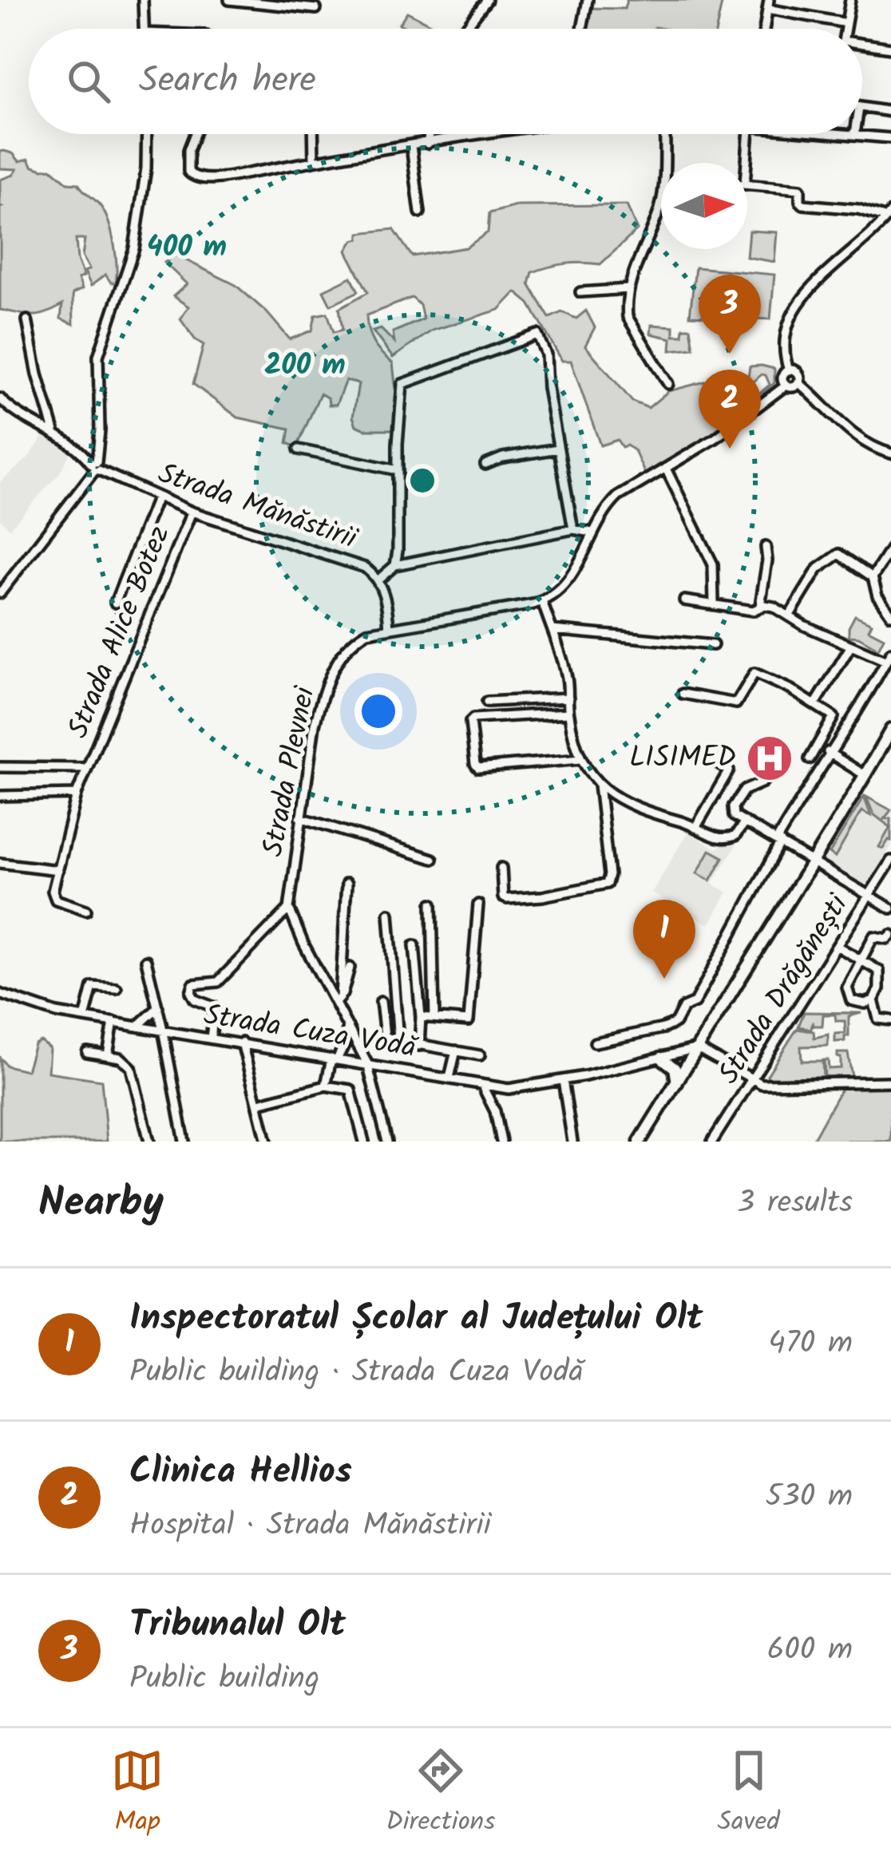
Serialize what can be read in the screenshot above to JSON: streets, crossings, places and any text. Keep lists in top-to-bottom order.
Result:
{
  "streets": {
    "street": [
      "Strada Mănăstirii",
      "Strada Alice Botez",
      "Strada Plevnei",
      "Strada Drăgănești",
      "Strada Cuza Vodă"
    ]
  },
  "crossings": [
    ["Strada Mănăstirii", "Strada Alice Botez"],
    ["Strada Mănăstirii", "Strada Plevnei"]
  ],
  "places": {
    "hospital": ["LISIMED"]
  },
  "north": "right",
  "page": {
    "search": "Search here",
    "pins": ["3", "2", "1"],
    "heading": ["Nearby", "3 results"],
    "list": [
      {
        "mark": "1",
        "name": "Inspectoratul Școlar al Județului Olt",
        "note": "Public building · Strada Cuza Vodă",
        "value": "470 m"
      },
      {
        "mark": "2",
        "name": "Clinica Hellios",
        "note": "Hospital · Strada Mănăstirii",
        "value": "530 m"
      },
      {
        "mark": "3",
        "name": "Tribunalul Olt",
        "note": "Public building",
        "value": "600 m"
      }
    ],
    "nav": ["Map", "Directions", "Saved"]
  },
  "rings": ["400 m", "200 m"]
}
